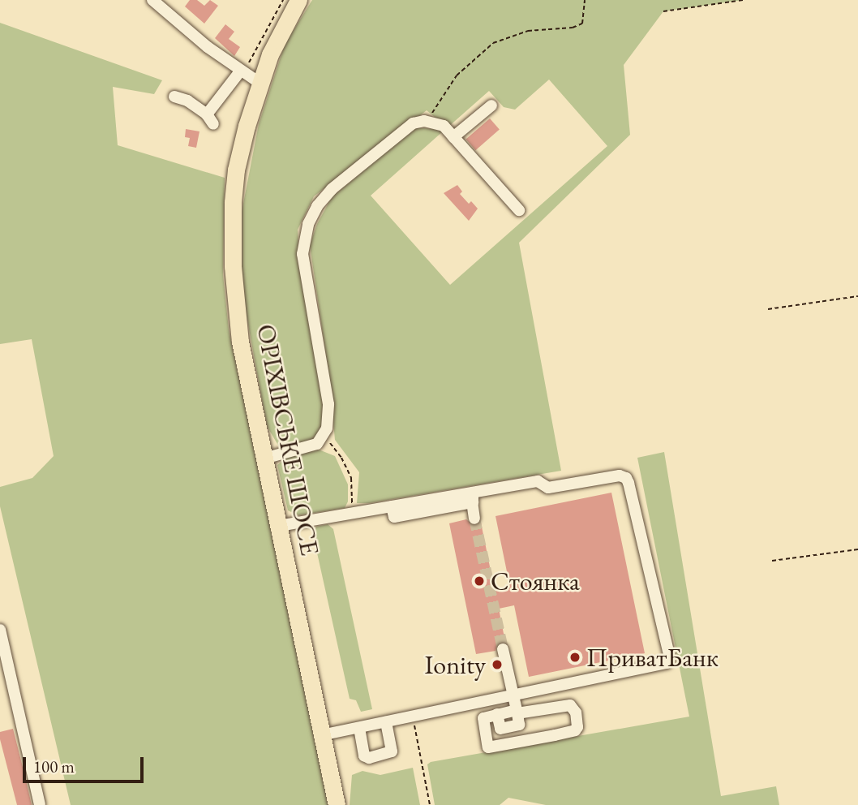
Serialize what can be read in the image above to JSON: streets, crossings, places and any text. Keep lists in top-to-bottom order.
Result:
{
  "streets": {
    "highway": ["ОРІХІВСЬКЕ ШОСЕ"]
  },
  "places": ["Стоянка", "ПриватБанк", "Ionity"],
  "scale_bar": "100 m"
}
